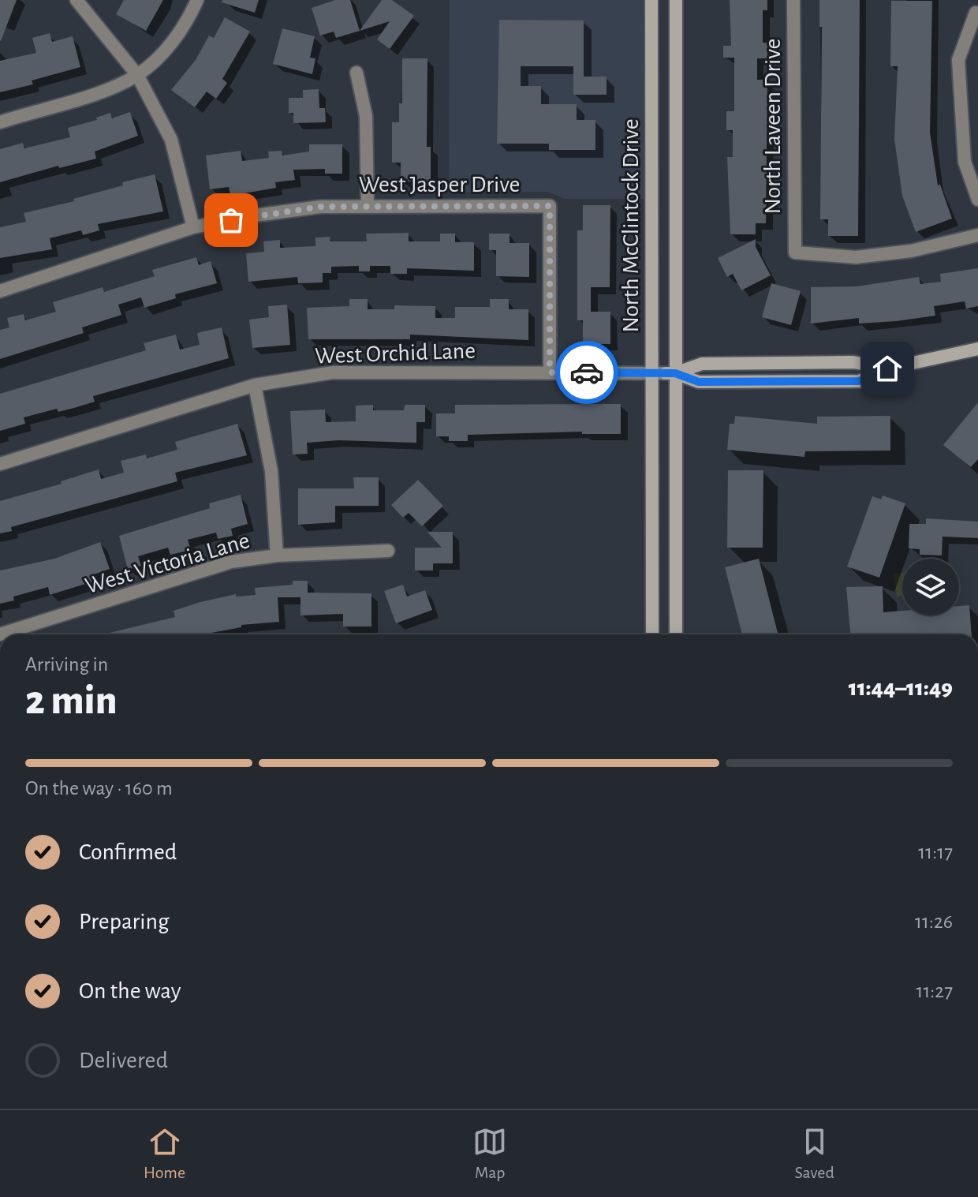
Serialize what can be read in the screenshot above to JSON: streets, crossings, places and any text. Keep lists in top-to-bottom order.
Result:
{
  "streets": {
    "main road": ["North McClintock Drive"],
    "street": [
      "North Laveen Drive",
      "West Jasper Drive",
      "West Orchid Lane",
      "West Victoria Lane"
    ]
  },
  "crossings": [
    ["West Jasper Drive", "West Orchid Lane"],
    ["North McClintock Drive", "West Orchid Lane"]
  ],
  "page": {
    "heading": ["2 min", "Arriving in", "11:44–11:49"],
    "bar": "On the way · 160 m",
    "list": [
      ["Confirmed", "11:17"],
      ["Preparing", "11:26"],
      ["On the way", "11:27"],
      "Delivered"
    ],
    "tabs": ["Home", "Map", "Saved"]
  }
}
